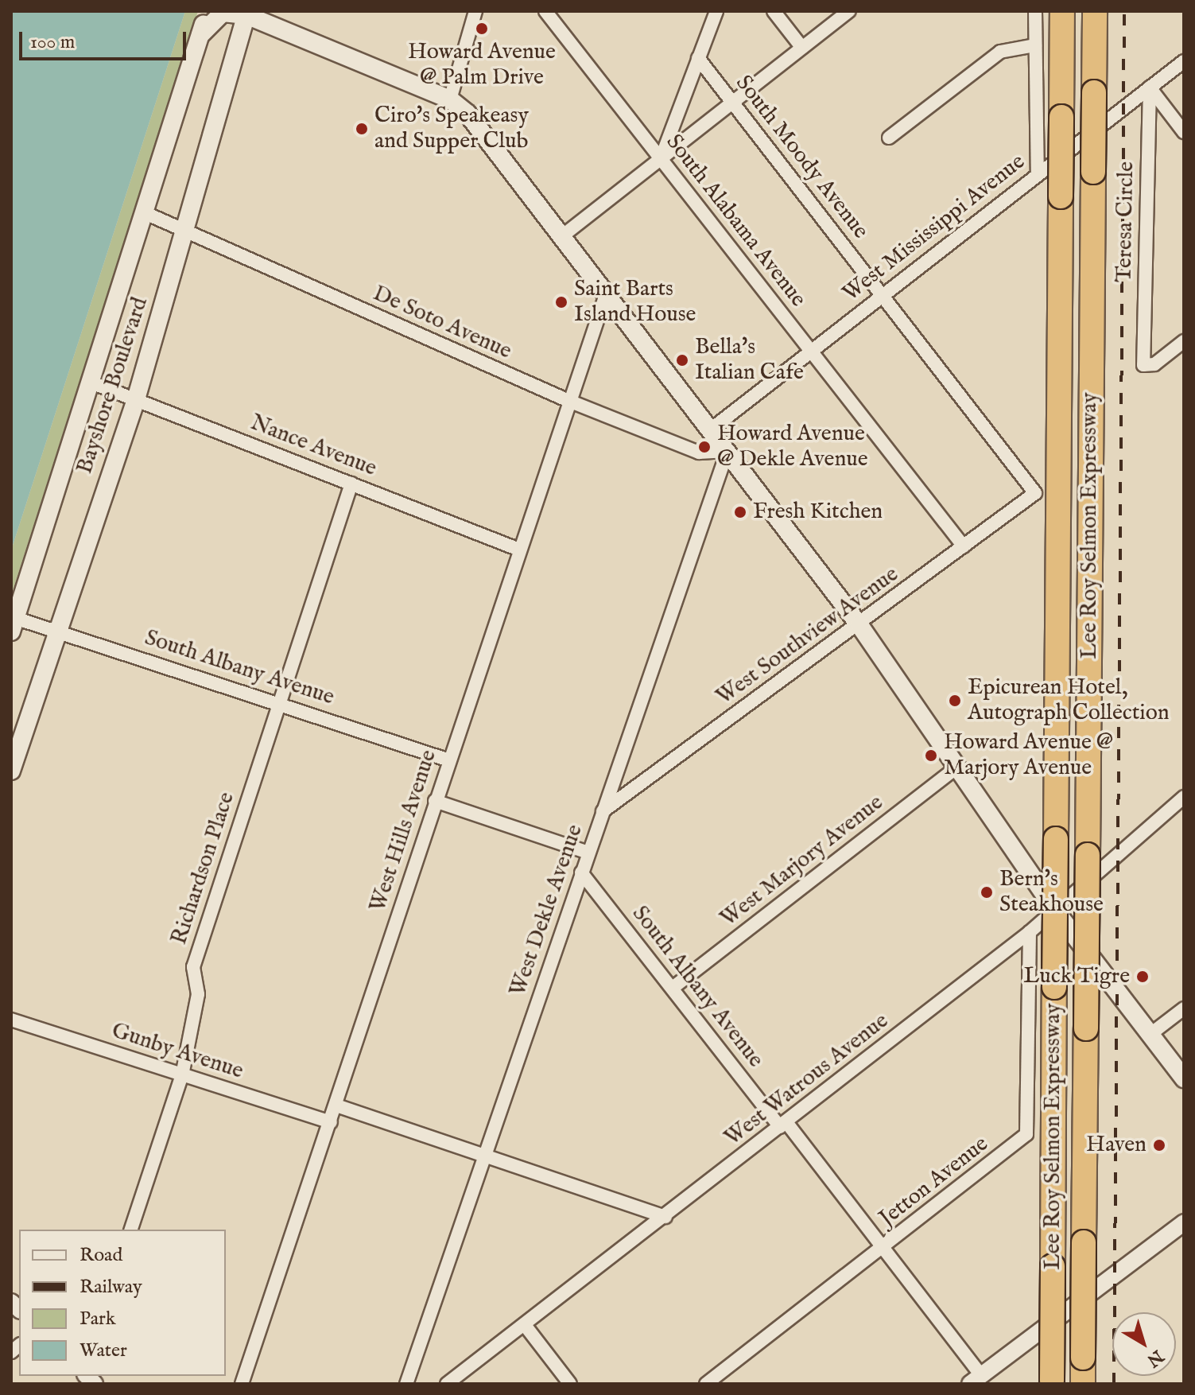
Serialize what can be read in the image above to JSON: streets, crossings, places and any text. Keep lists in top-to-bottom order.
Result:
{
  "streets": {
    "highway": ["Lee Roy Selmon Expressway"],
    "main road": ["Bayshore Boulevard"],
    "street": [
      "South Moody Avenue",
      "South Alabama Avenue",
      "Teresa Circle",
      "West Mississippi Avenue",
      "De Soto Avenue",
      "Nance Avenue",
      "West Southview Avenue",
      "South Albany Avenue",
      "West Hills Avenue",
      "West Marjory Avenue",
      "Richardson Place",
      "West Dekle Avenue",
      "Gunby Avenue",
      "West Watrous Avenue",
      "Jetton Avenue"
    ]
  },
  "crossings": [
    ["South Moody Avenue", "West Mississippi Avenue"],
    ["South Moody Avenue", "West Southview Avenue"],
    ["South Alabama Avenue", "West Mississippi Avenue"],
    ["South Alabama Avenue", "West Southview Avenue"],
    ["Teresa Circle", "West Mississippi Avenue"],
    ["De Soto Avenue", "Bayshore Boulevard"],
    ["De Soto Avenue", "West Hills Avenue"],
    ["De Soto Avenue", "West Dekle Avenue"],
    ["Bayshore Boulevard", "Nance Avenue"],
    ["Bayshore Boulevard", "South Albany Avenue"],
    ["Nance Avenue", "West Hills Avenue"],
    ["Nance Avenue", "Richardson Place"],
    ["West Southview Avenue", "West Dekle Avenue"],
    ["South Albany Avenue", "West Hills Avenue"],
    ["South Albany Avenue", "West Marjory Avenue"],
    ["South Albany Avenue", "Richardson Place"],
    ["South Albany Avenue", "West Dekle Avenue"],
    ["South Albany Avenue", "West Watrous Avenue"],
    ["South Albany Avenue", "Jetton Avenue"],
    ["West Hills Avenue", "Gunby Avenue"],
    ["Richardson Place", "Gunby Avenue"],
    ["West Watrous Avenue", "Jetton Avenue"]
  ],
  "places": [
    "Howard Avenue @ Palm Drive",
    "Ciro's Speakeasy and Supper Club",
    "Saint Barts Island House",
    "Bella's Italian Cafe",
    "Howard Avenue @ Dekle Avenue",
    "Fresh Kitchen",
    "Epicurean Hotel, Autograph Collection",
    "Howard Avenue @ Marjory Avenue",
    "Bern's Steakhouse",
    "Luck Tigre",
    "Haven"
  ],
  "legend": [
    "Road",
    "Railway",
    "Park",
    "Water"
  ],
  "scale_bar": "100 m",
  "north": "bottom right"
}
